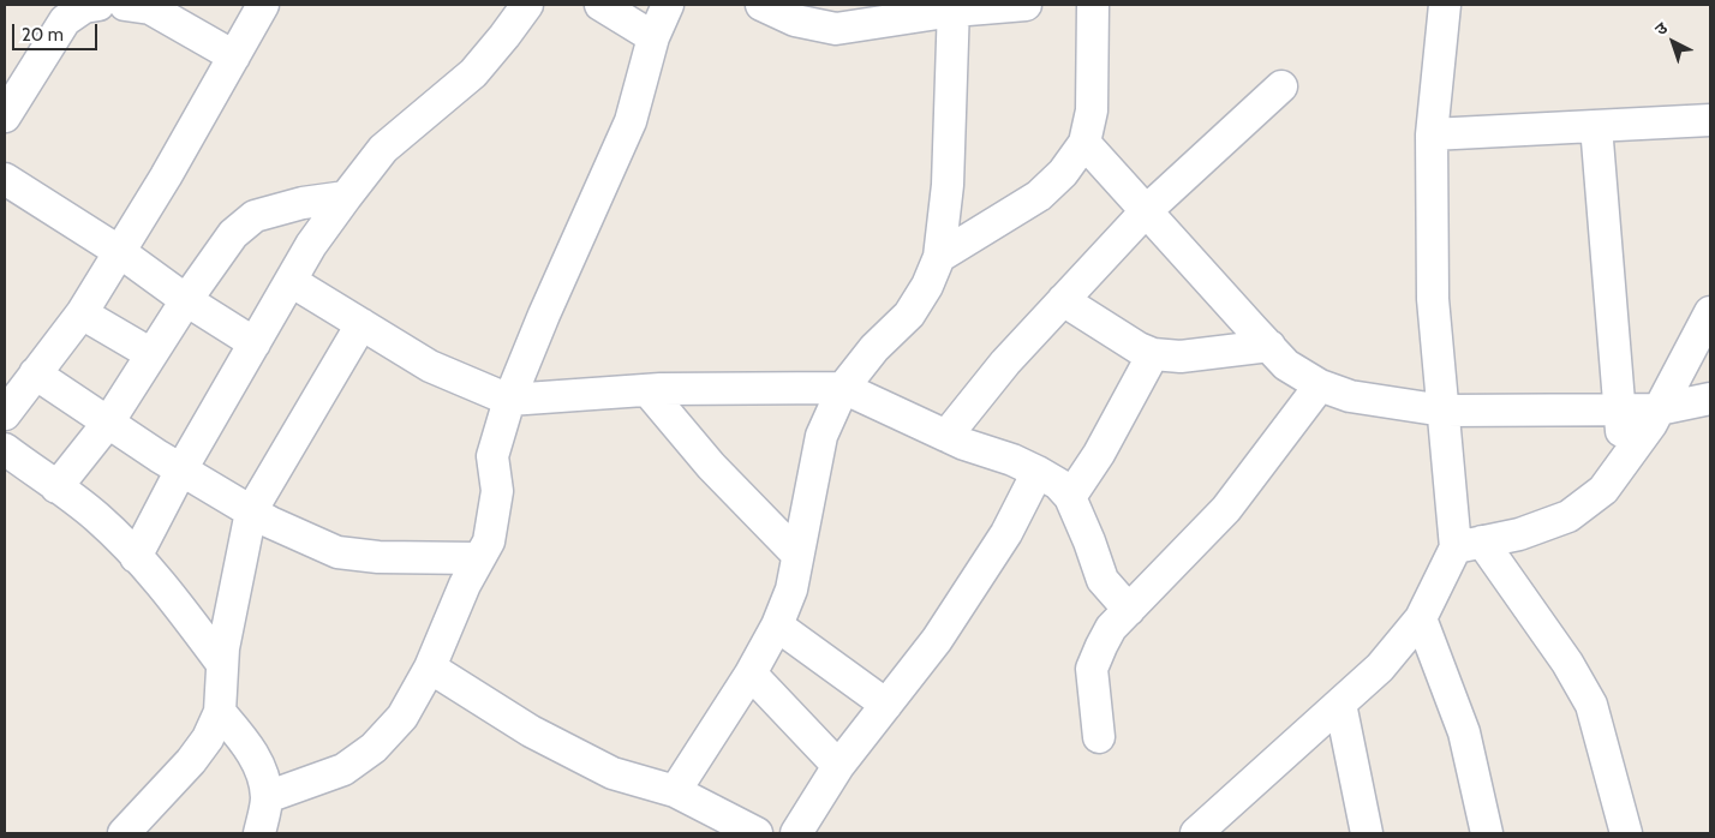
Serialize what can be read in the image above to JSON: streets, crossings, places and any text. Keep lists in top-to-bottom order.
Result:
{
  "scale_bar": "20 m",
  "north": "top left"
}
